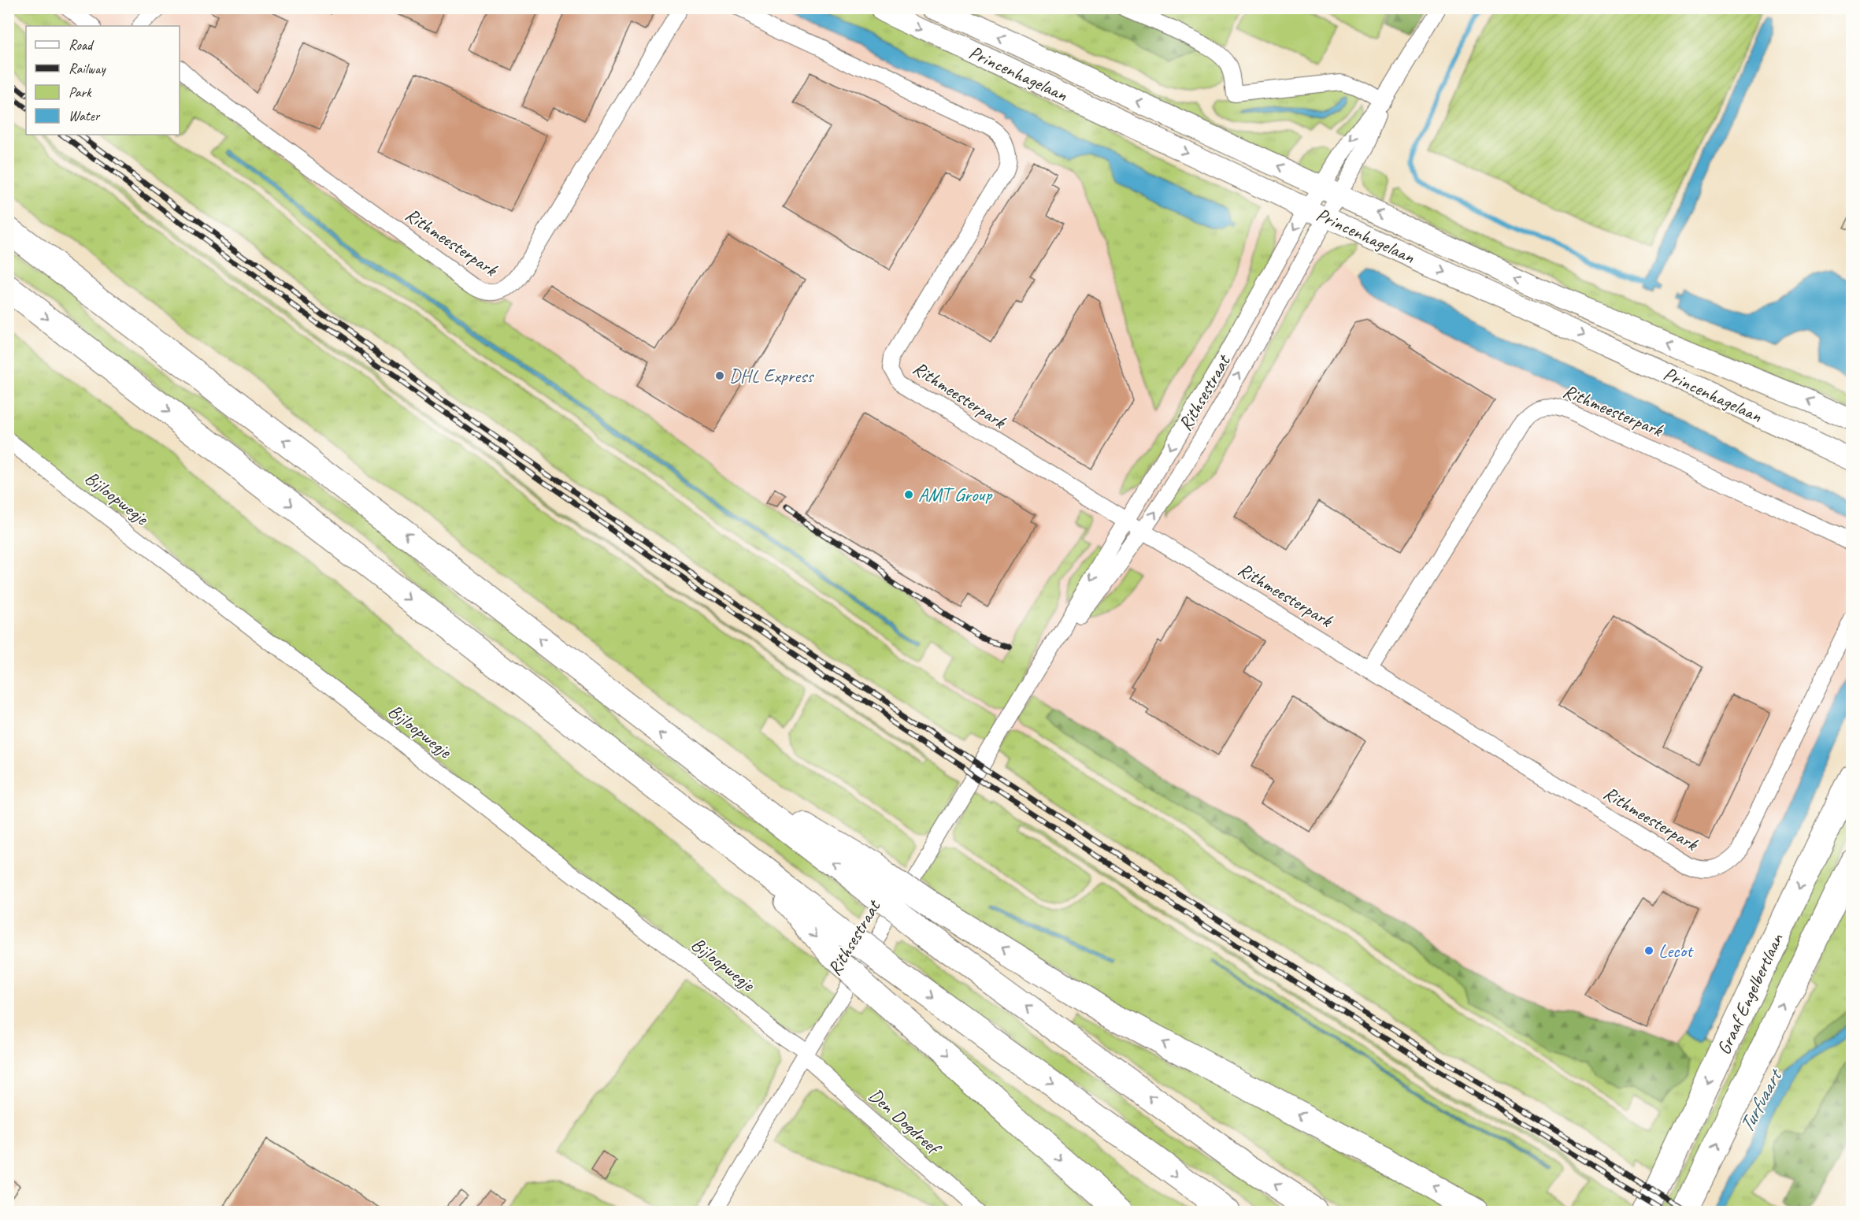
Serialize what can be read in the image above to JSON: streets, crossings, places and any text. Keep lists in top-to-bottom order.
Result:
{
  "streets": {
    "highway": ["Graaf Engelbertlaan"],
    "main road": ["Princenhagelaan"],
    "street": [
      "Rithmeesterpark",
      "Rithsestraat",
      "Bijloopwegje",
      "Den Dogdreef"
    ]
  },
  "crossings": [
    ["Princenhagelaan", "Rithsestraat"],
    ["Rithmeesterpark", "Rithsestraat"],
    ["Rithsestraat", "Bijloopwegje"],
    ["Rithsestraat", "Den Dogdreef"],
    ["Bijloopwegje", "Den Dogdreef"]
  ],
  "water": ["Turfvaart"],
  "places": ["DHL Express", "AMT Group", "Lecot"],
  "legend": [
    "Road",
    "Railway",
    "Park",
    "Water"
  ]
}
